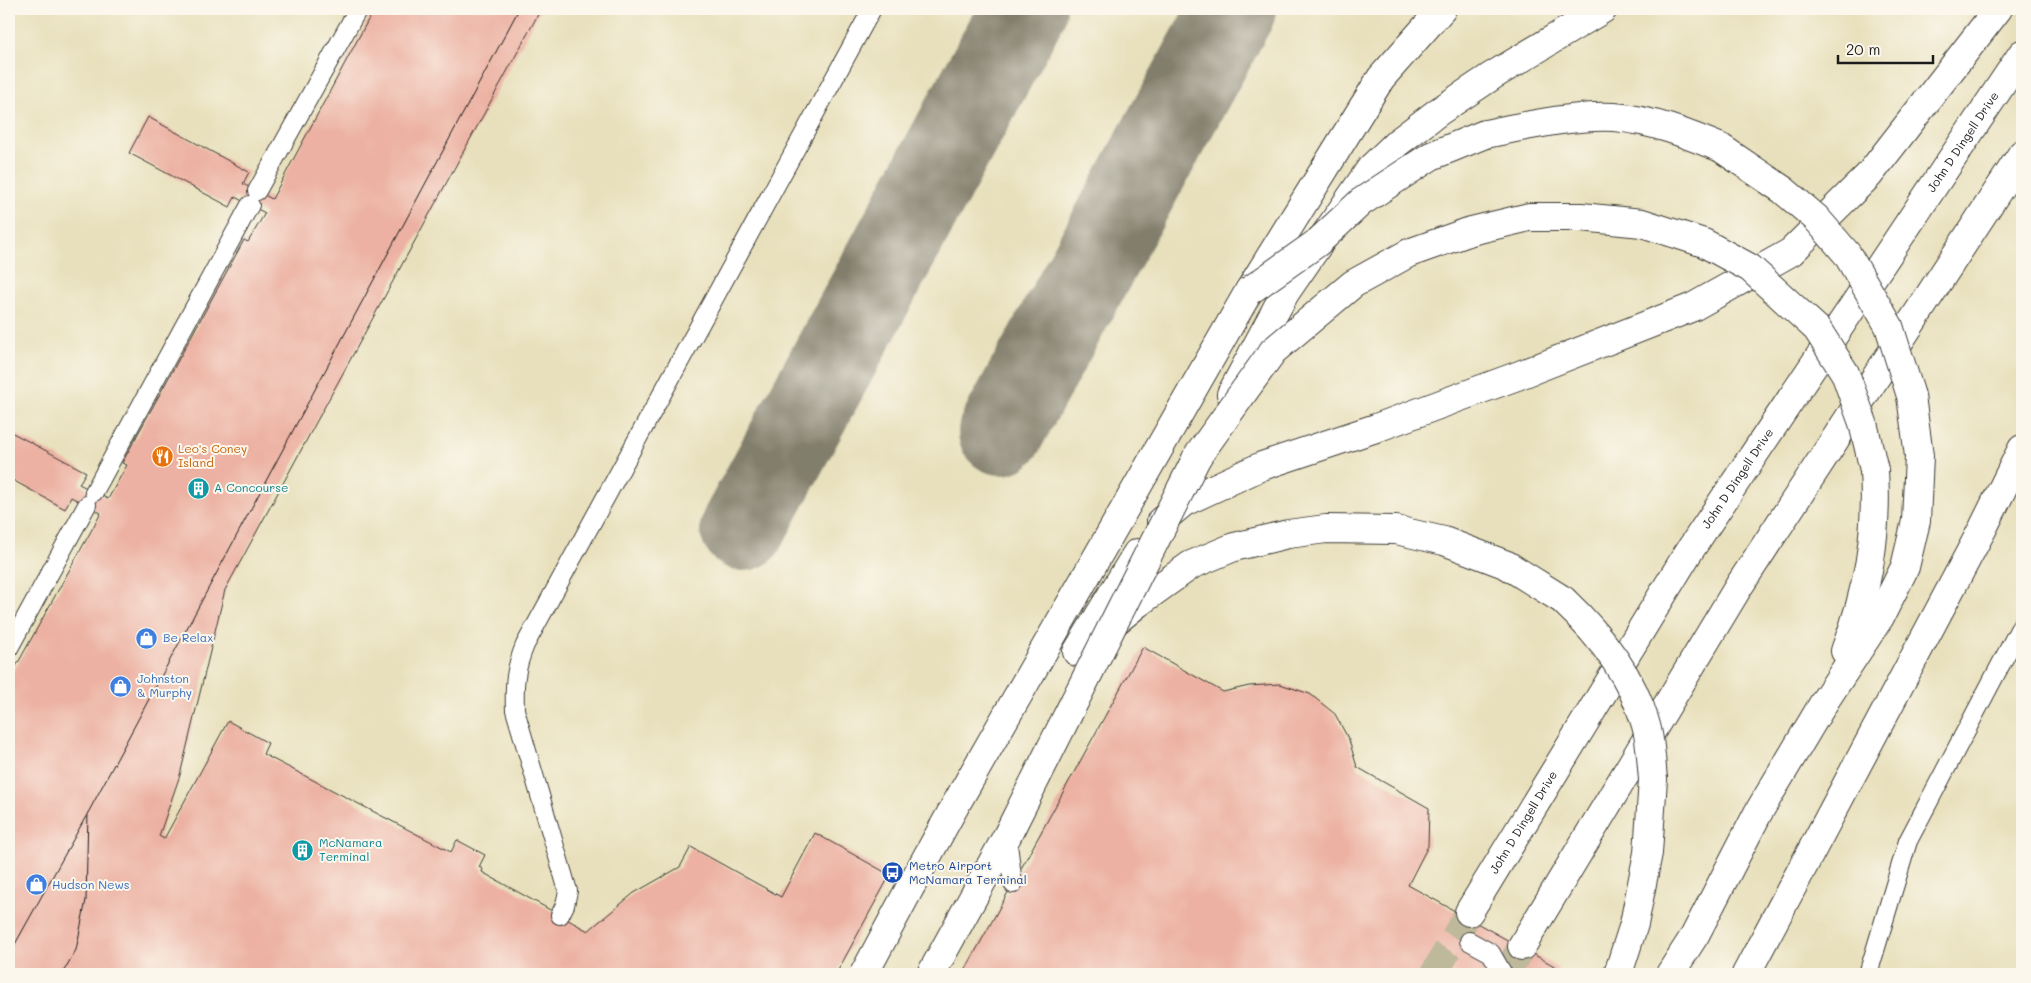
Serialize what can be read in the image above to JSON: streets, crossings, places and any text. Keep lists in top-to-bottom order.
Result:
{
  "streets": {
    "main road": ["John D Dingell Drive"]
  },
  "places": {
    "restaurant": ["Leo's Coney Island"],
    "building": ["A Concourse", "McNamara Terminal"],
    "shop": ["Be Relax", "Johnston & Murphy", "Hudson News"],
    "bus stop": ["Metro Airport McNamara Terminal"]
  },
  "scale_bar": "20 m"
}
